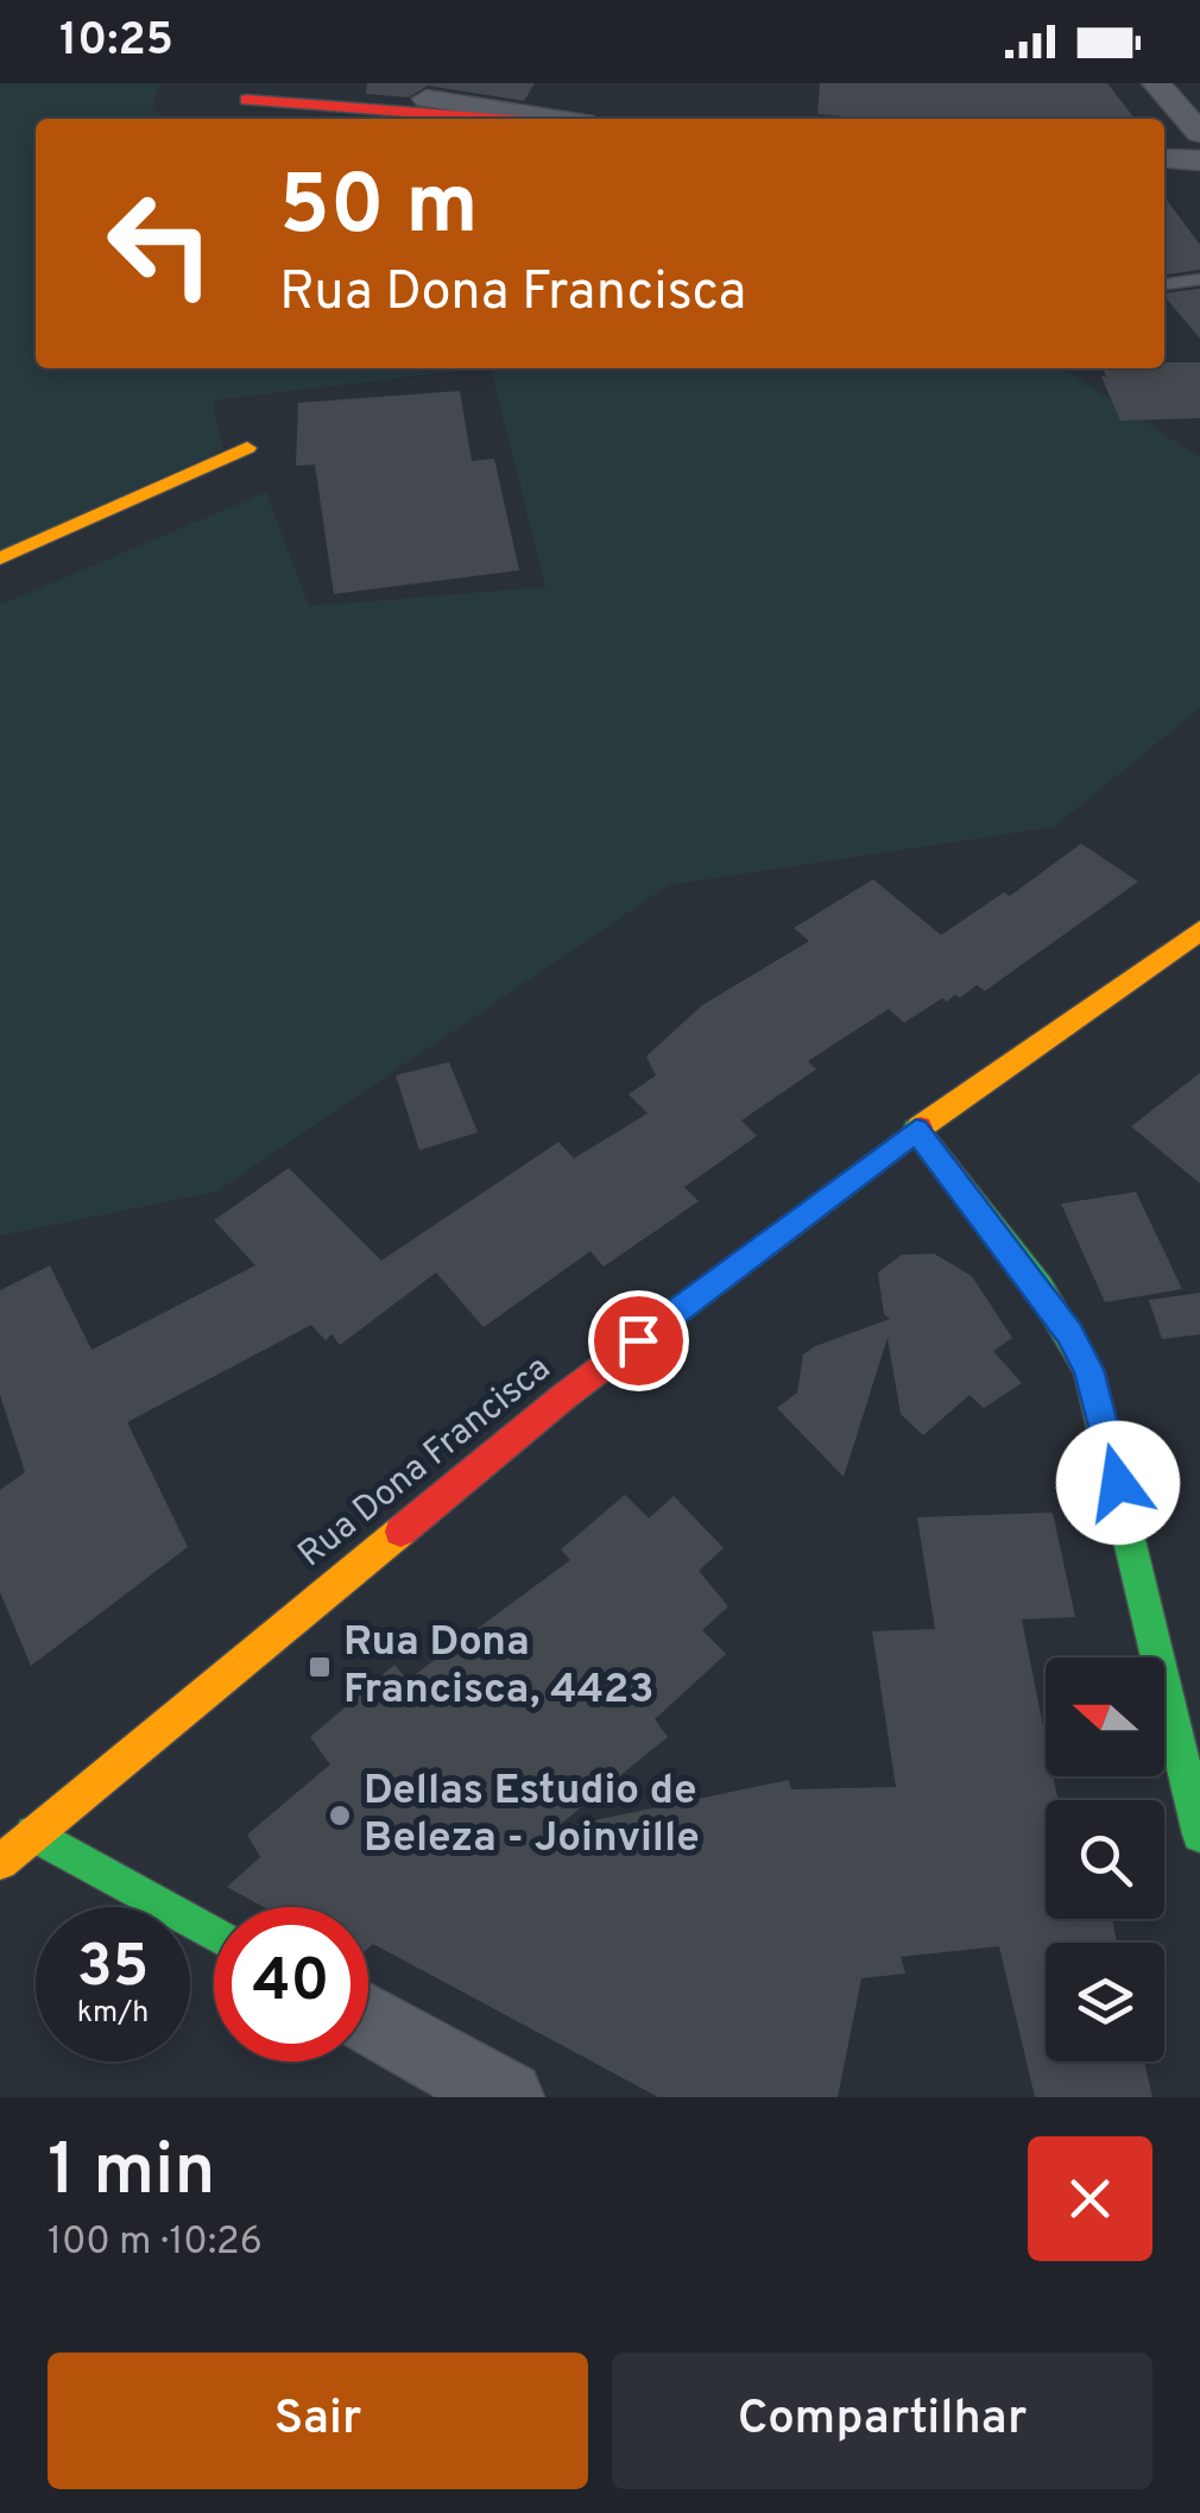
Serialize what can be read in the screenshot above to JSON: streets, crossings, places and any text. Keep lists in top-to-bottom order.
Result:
{
  "streets": {
    "street": ["Rua Dona Francisca"]
  },
  "places": {
    "transit": ["Rua Dona Francisca, 4423"],
    "other": ["Dellas Estudio de Beleza - Joinville"]
  },
  "north": "left",
  "page": {
    "status": "10:25",
    "turn": ["50 m", "Rua Dona Francisca"],
    "speed": "35 km/h",
    "limit": "40",
    "heading": ["1 min", "100 m · 10:26"],
    "buttons": ["Sair", "Compartilhar"]
  }
}
